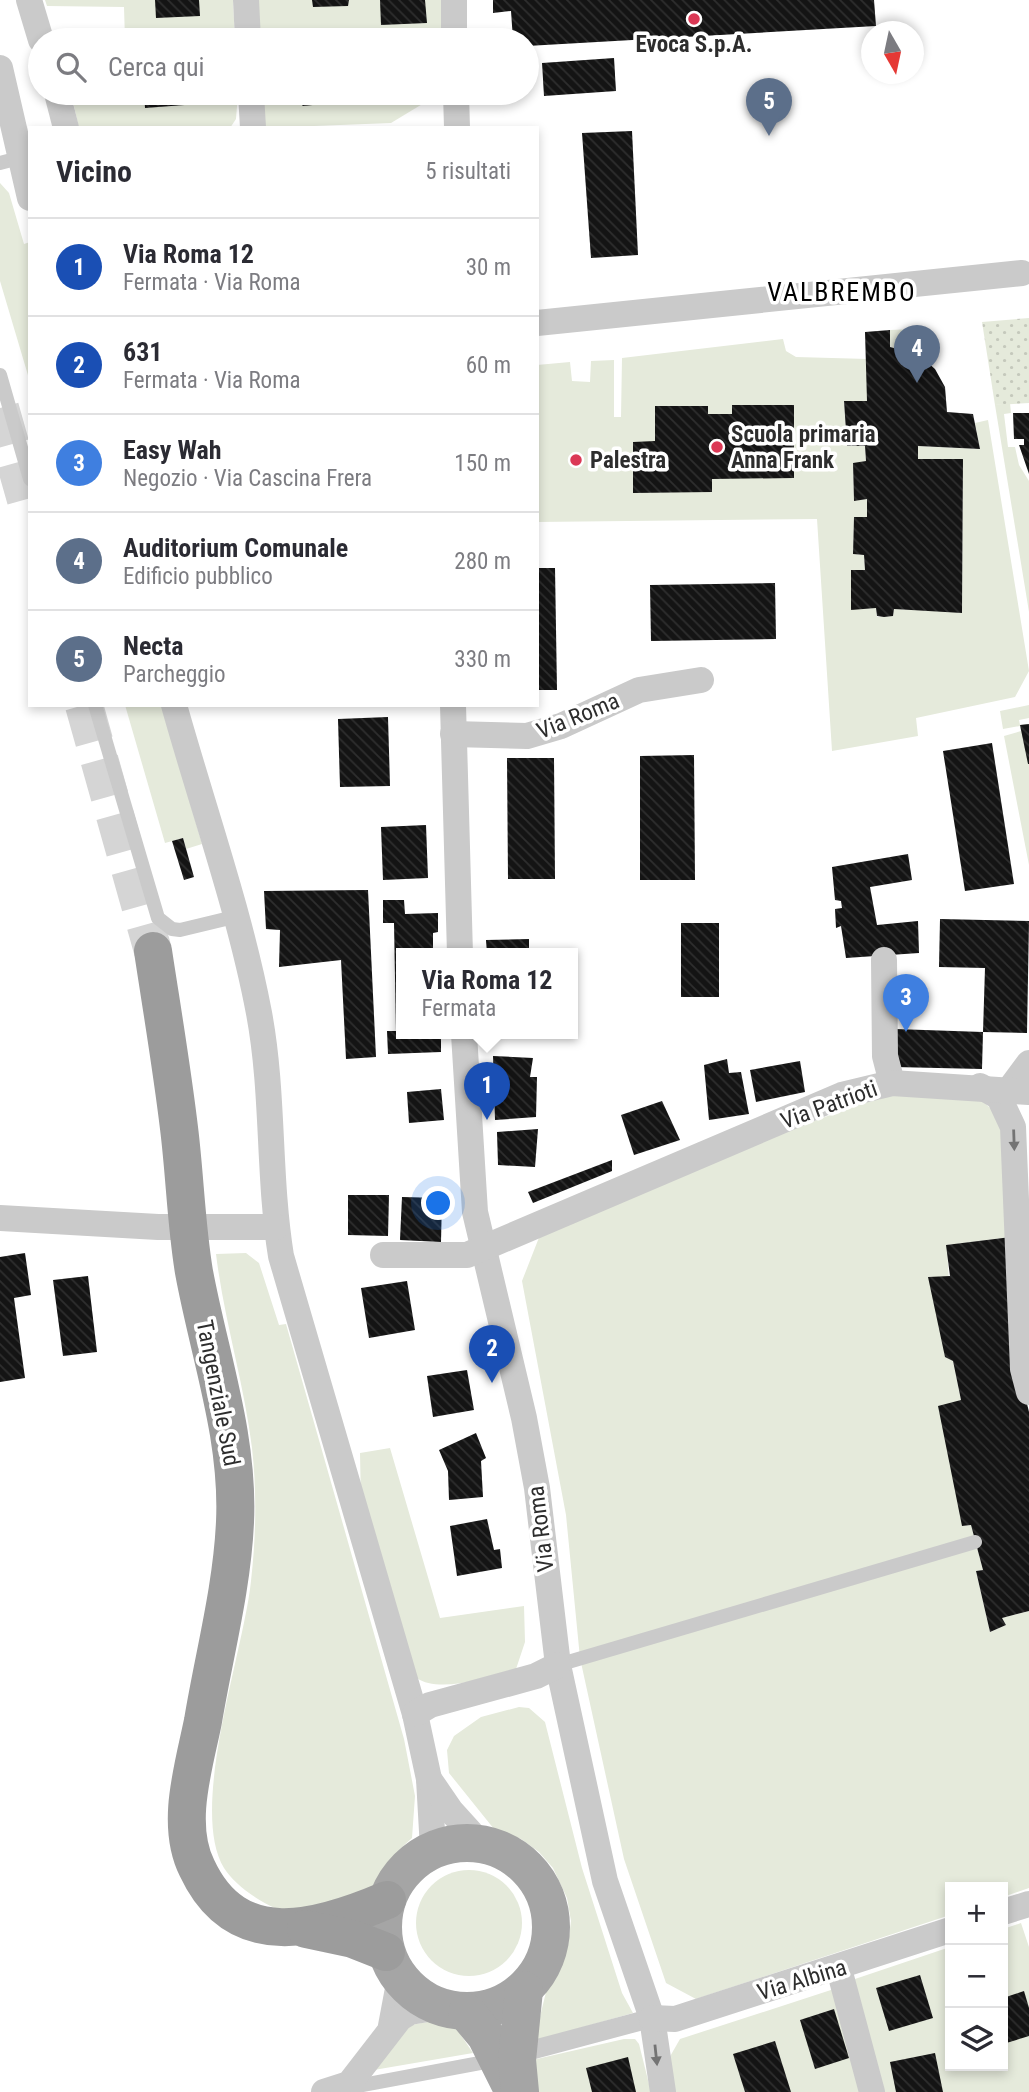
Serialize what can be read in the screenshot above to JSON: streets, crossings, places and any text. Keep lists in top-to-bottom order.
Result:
{
  "streets": {
    "highway": ["Tangenziale Sud"],
    "street": ["Via Roma", "Via Patrioti", "Via Albina"]
  },
  "crossings": [
    ["Via Roma", "Via Patrioti"],
    ["Via Roma", "Via Albina"]
  ],
  "districts": ["VALBREMBO"],
  "places": ["Evoca S.p.A.", "Scuola primaria Anna Frank", "Palestra"],
  "north": "bottom",
  "page": {
    "search": "Cerca qui",
    "pins": [
      "5",
      "4",
      "3",
      "1",
      "2"
    ],
    "heading": ["Vicino", "5 risultati"],
    "list": [
      {
        "mark": "1",
        "name": "Via Roma 12",
        "note": "Fermata · Via Roma",
        "value": "30 m"
      },
      {
        "mark": "2",
        "name": "631",
        "note": "Fermata · Via Roma",
        "value": "60 m"
      },
      {
        "mark": "3",
        "name": "Easy Wah",
        "note": "Negozio · Via Cascina Frera",
        "value": "150 m"
      },
      {
        "mark": "4",
        "name": "Auditorium Comunale",
        "note": "Edificio pubblico",
        "value": "280 m"
      },
      {
        "mark": "5",
        "name": "Necta",
        "note": "Parcheggio",
        "value": "330 m"
      }
    ],
    "popup": ["Via Roma 12", "Fermata"],
    "map_buttons": ["+", "−"]
  }
}
